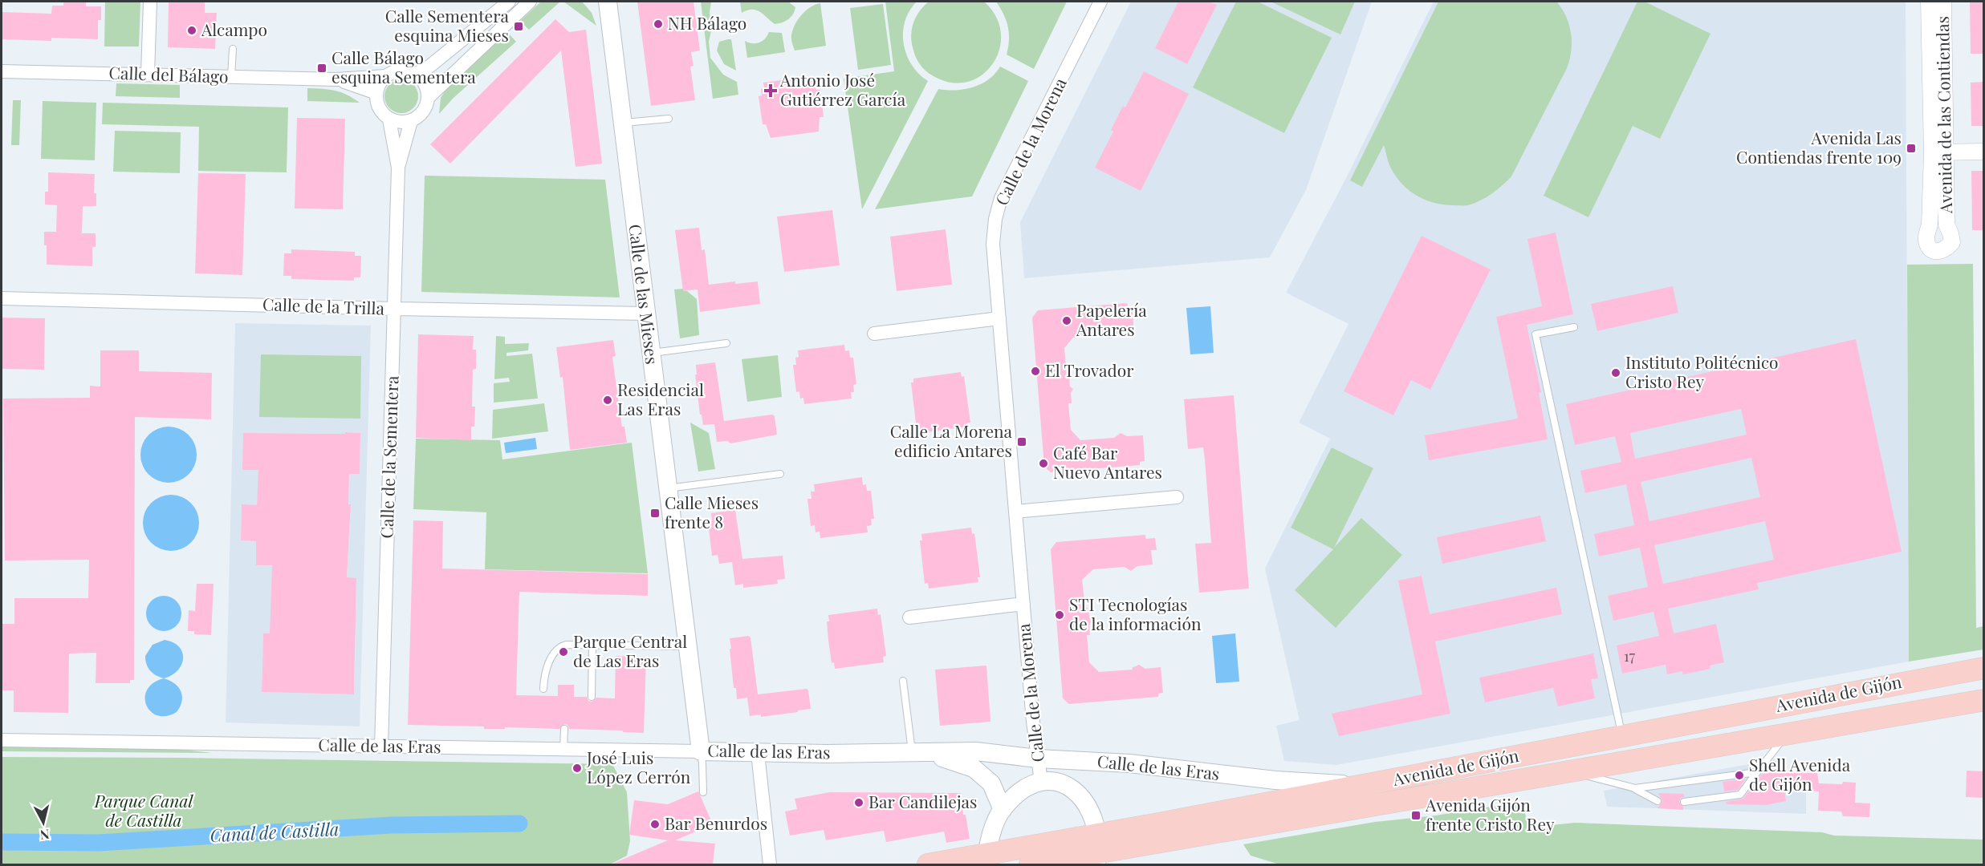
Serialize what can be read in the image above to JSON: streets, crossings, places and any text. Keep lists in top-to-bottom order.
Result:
{
  "streets": {
    "highway": ["Avenida de Gijón"],
    "main road": ["Calle de las Mieses", "Calle de las Eras"],
    "street": [
      "Calle del Bálago",
      "Avenida de las Contiendas",
      "Calle de la Morena",
      "Calle de la Trilla",
      "Calle de la Sementera"
    ]
  },
  "crossings": [
    ["Calle del Bálago", "Calle de la Sementera"],
    ["Calle de la Morena", "Calle de las Eras"],
    ["Calle de las Mieses", "Calle de la Trilla"],
    ["Calle de las Mieses", "Calle de las Eras"],
    ["Calle de la Trilla", "Calle de la Sementera"],
    ["Calle de la Sementera", "Calle de las Eras"],
    ["Avenida de Gijón", "Calle de las Eras"]
  ],
  "water": ["Canal de Castilla"],
  "parks": ["Parque Canal de Castilla"],
  "places": {
    "other": [
      "NH Bálago",
      "Alcampo",
      "Papelería Antares",
      "El Trovador",
      "Instituto Politécnico Cristo Rey",
      "Residencial Las Eras",
      "Café Bar Nuevo Antares",
      "STI Tecnologías de la información",
      "Parque Central de Las Eras",
      "José Luis López Cerrón",
      "Shell Avenida de Gijón",
      "Bar Candilejas",
      "Bar Benurdos"
    ],
    "transit": [
      "Calle Sementera esquina Mieses",
      "Calle Bálago esquina Sementera",
      "Avenida Las Contiendas frente 109",
      "Calle La Morena edificio Antares",
      "Calle Mieses frente 8",
      "Avenida Gijón frente Cristo Rey"
    ],
    "health": ["Antonio José Gutiérrez García"]
  },
  "house_numbers": ["17"],
  "north": "bottom"
}
